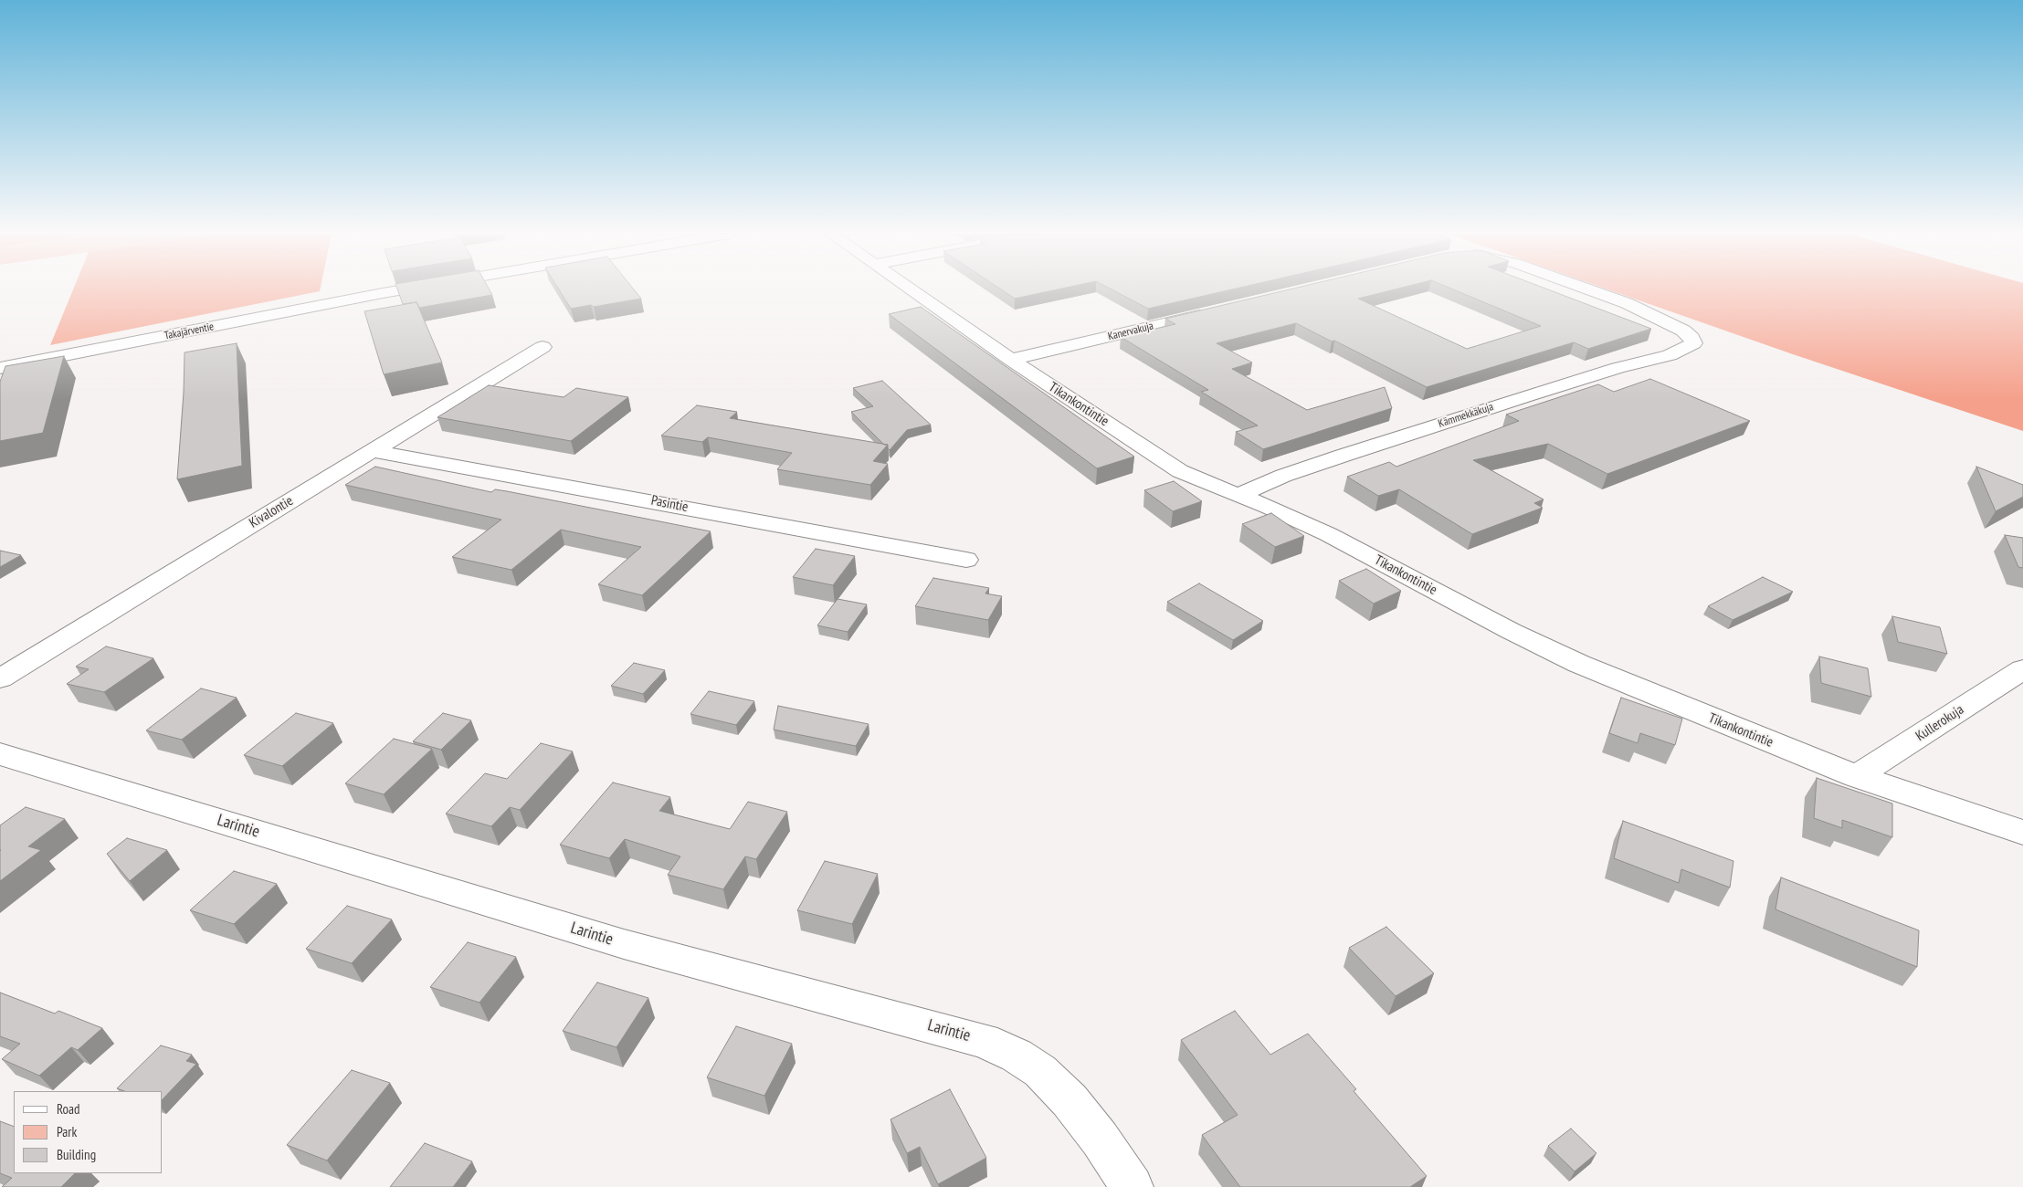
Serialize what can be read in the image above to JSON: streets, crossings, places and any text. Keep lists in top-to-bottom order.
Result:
{
  "streets": {
    "street": [
      "Takajärventie",
      "Kanervakuja",
      "Tikankontintie",
      "Kämmekkäkuja",
      "Pasintie",
      "Kivalontie",
      "Kullerokuja",
      "Larintie"
    ]
  },
  "crossings": [
    ["Kanervakuja", "Tikankontintie"],
    ["Tikankontintie", "Kämmekkäkuja"],
    ["Tikankontintie", "Kullerokuja"],
    ["Pasintie", "Kivalontie"]
  ],
  "legend": ["Road", "Park", "Building"]
}
